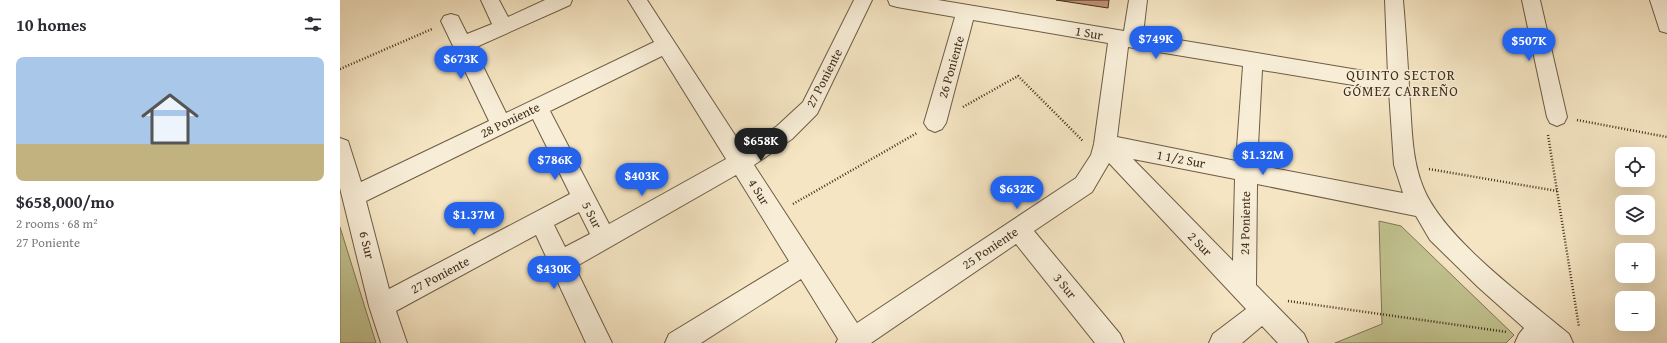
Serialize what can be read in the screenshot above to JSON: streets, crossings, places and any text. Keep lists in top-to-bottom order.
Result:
{
  "streets": {
    "street": [
      "1 Sur",
      "26 Poniente",
      "27 Poniente",
      "28 Poniente",
      "1 1/2 Sur",
      "4 Sur",
      "5 Sur",
      "24 Poniente",
      "2 Sur",
      "6 Sur",
      "25 Poniente",
      "3 Sur"
    ]
  },
  "crossings": [
    ["1 Sur", "26 Poniente"],
    ["1 Sur", "24 Poniente"],
    ["1 Sur", "25 Poniente"],
    ["27 Poniente", "4 Sur"],
    ["27 Poniente", "5 Sur"],
    ["27 Poniente", "6 Sur"],
    ["28 Poniente", "4 Sur"],
    ["28 Poniente", "5 Sur"],
    ["28 Poniente", "6 Sur"],
    ["1 1/2 Sur", "24 Poniente"],
    ["1 1/2 Sur", "2 Sur"],
    ["1 1/2 Sur", "25 Poniente"],
    ["4 Sur", "25 Poniente"],
    ["24 Poniente", "2 Sur"],
    ["2 Sur", "25 Poniente"],
    ["25 Poniente", "3 Sur"]
  ],
  "districts": ["QUINTO SECTOR GÓMEZ CARREÑO"],
  "page": {
    "heading": "10 homes",
    "price": [
      "$749K",
      "$507K",
      "$673K",
      "$658K",
      "$1.32M",
      "$786K",
      "$403K",
      "$632K",
      "$1.37M",
      "$430K"
    ],
    "list": [
      {
        "name": "$658,000/mo",
        "note": "2 rooms · 68 m² · 27 Poniente"
      }
    ],
    "map_buttons": ["+", "−"]
  }
}
